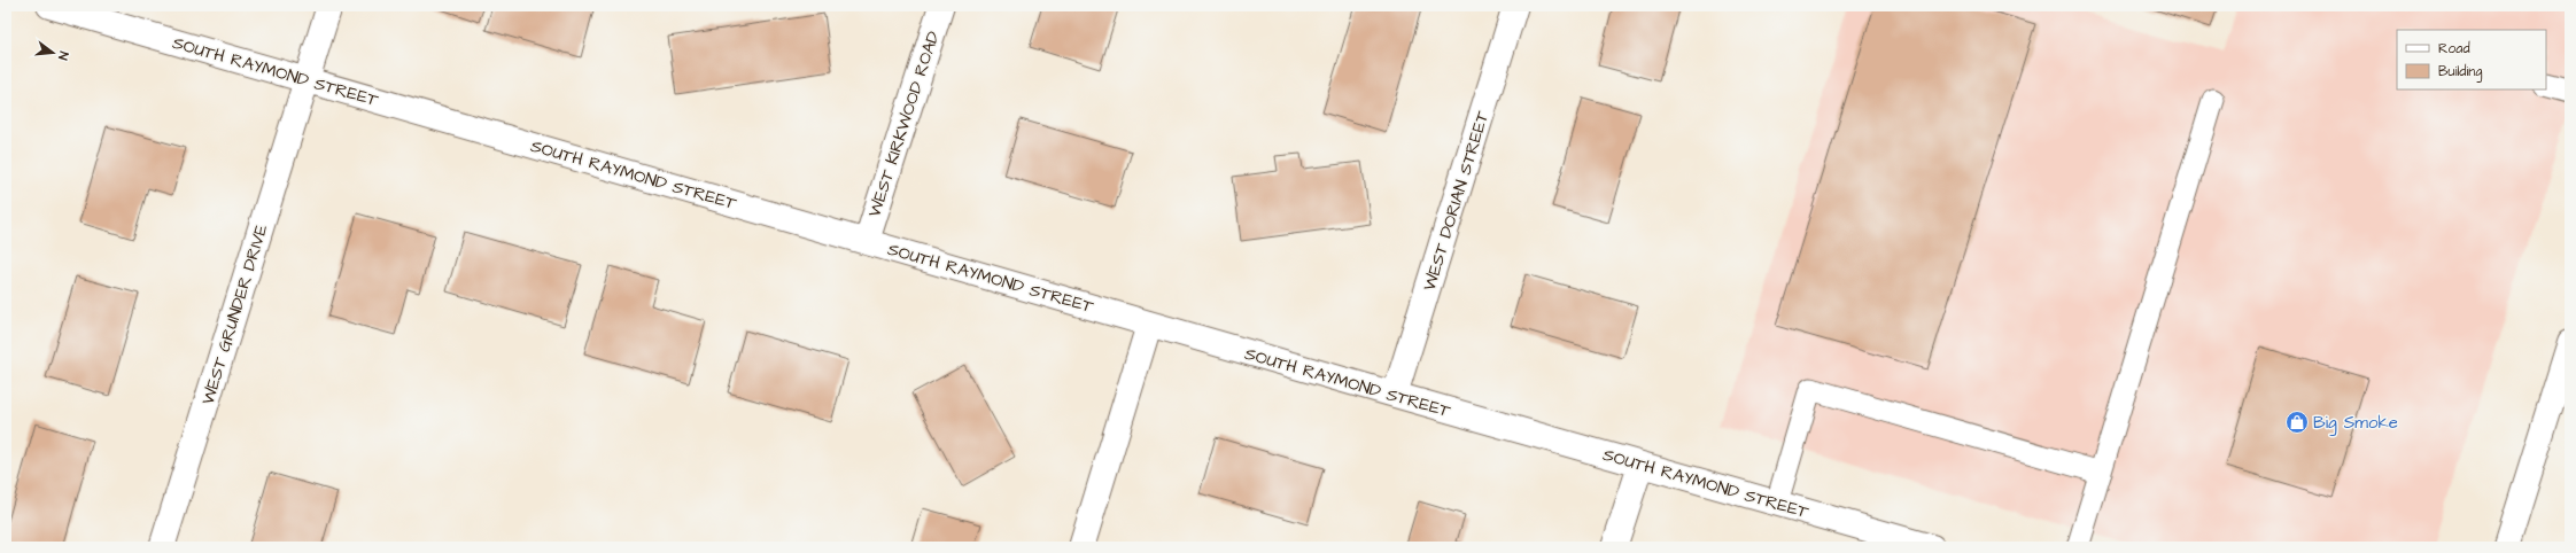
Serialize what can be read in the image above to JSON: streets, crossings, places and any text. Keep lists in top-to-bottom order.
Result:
{
  "streets": {
    "street": [
      "SOUTH RAYMOND STREET",
      "WEST KIRKWOOD ROAD",
      "WEST DORIAN STREET",
      "WEST GRUNDER DRIVE"
    ]
  },
  "crossings": [
    ["SOUTH RAYMOND STREET", "WEST KIRKWOOD ROAD"],
    ["SOUTH RAYMOND STREET", "WEST DORIAN STREET"],
    ["SOUTH RAYMOND STREET", "WEST GRUNDER DRIVE"]
  ],
  "places": {
    "shop": ["Big Smoke"]
  },
  "legend": ["Road", "Building"],
  "north": "right"
}
